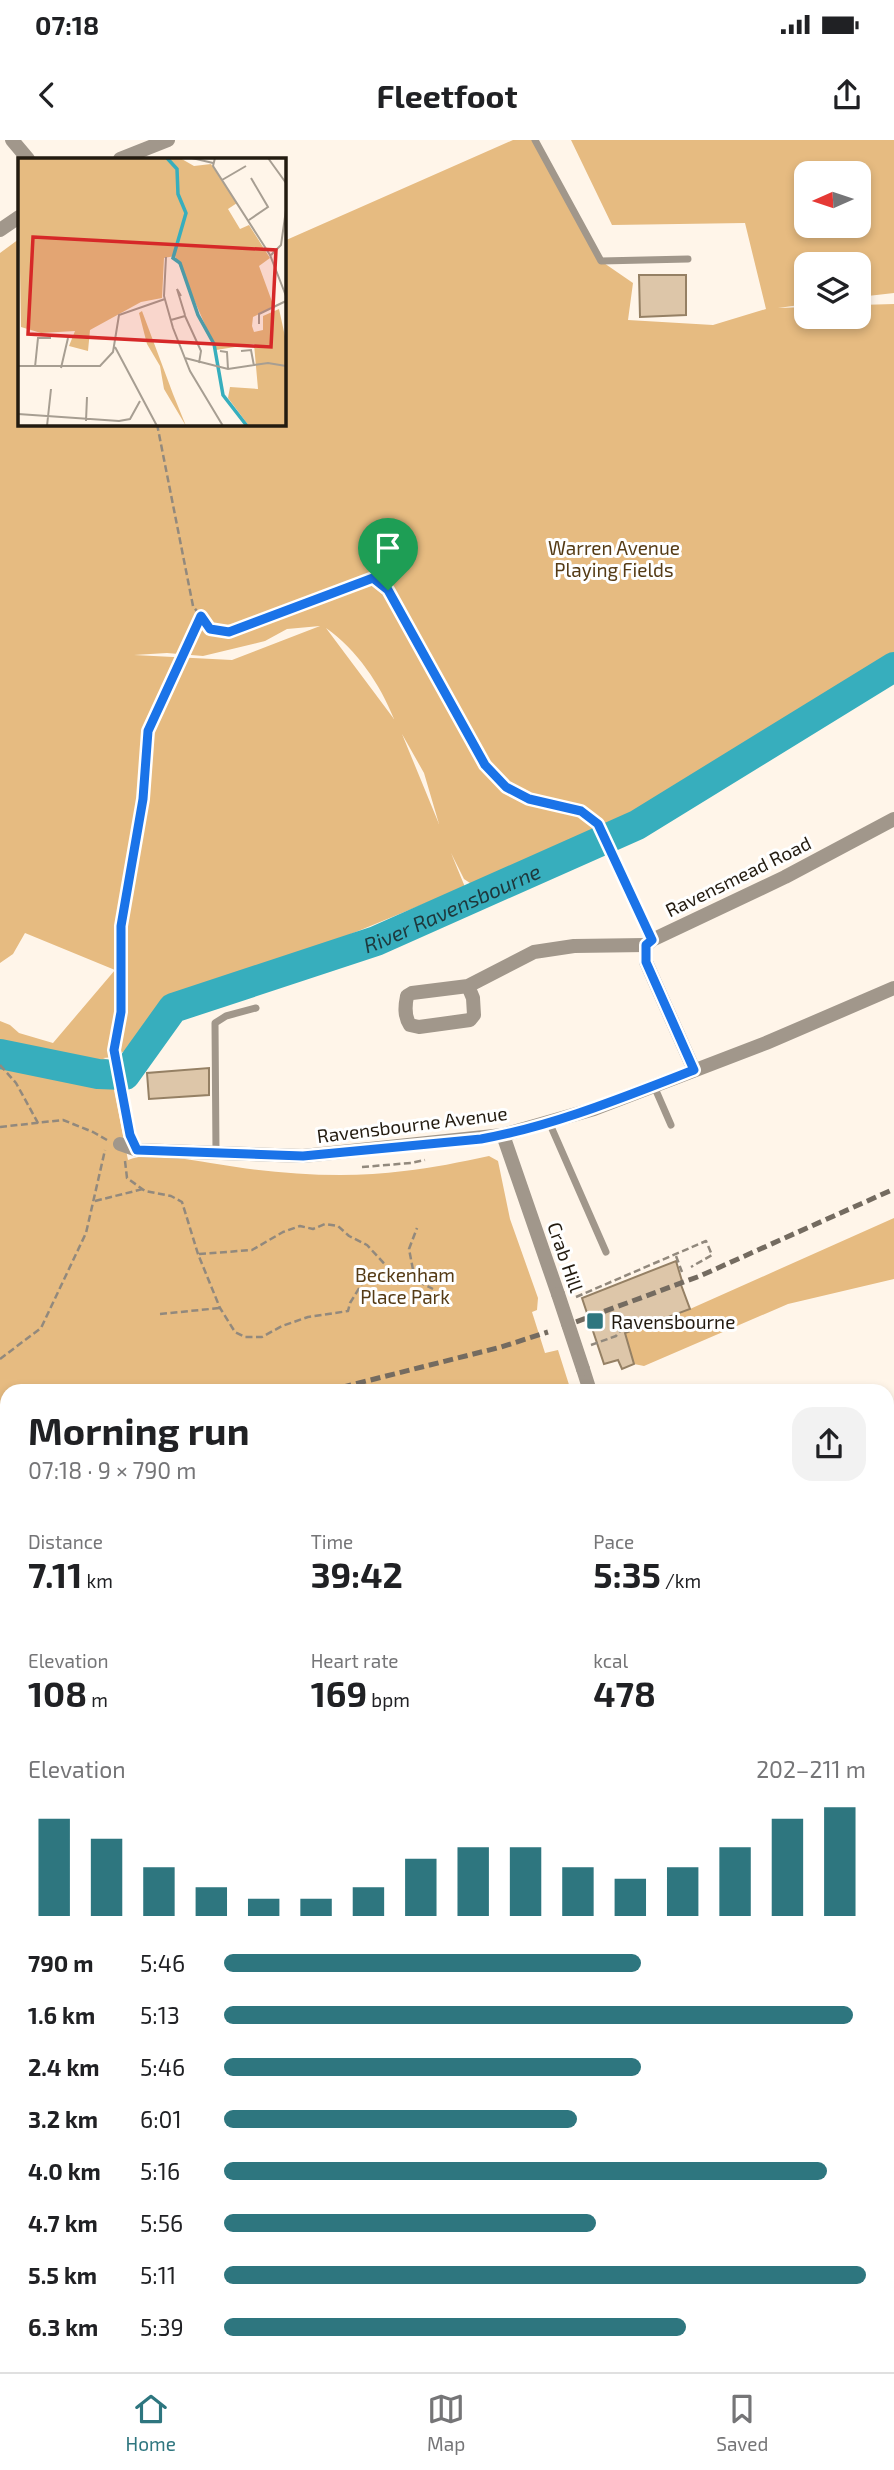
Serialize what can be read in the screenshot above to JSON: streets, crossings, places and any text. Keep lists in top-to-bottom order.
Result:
{
  "streets": {
    "street": ["Ravensmead Road", "Ravensbourne Avenue", "Crab Hill"]
  },
  "crossings": [
    ["Ravensbourne Avenue", "Crab Hill"]
  ],
  "water": ["River Ravensbourne"],
  "parks": ["Warren Avenue Playing Fields", "Beckenham Place Park"],
  "places": {
    "transit": ["Ravensbourne"]
  },
  "north": "left",
  "page": {
    "status": "07:18",
    "header": "Fleetfoot",
    "heading": ["Morning run", "07:18 · 9 × 790 m"],
    "stats": [
      ["Distance", "7.11 km"],
      ["Time", "39:42"],
      ["Pace", "5:35 /km"],
      ["Elevation", "108 m"],
      ["Heart rate", "169 bpm"],
      ["kcal", "478"]
    ],
    "chart": ["Elevation", "202–211 m"],
    "list": [
      {
        "name": "790 m",
        "note": "5:46"
      },
      {
        "name": "1.6 km",
        "note": "5:13"
      },
      {
        "name": "2.4 km",
        "note": "5:46"
      },
      {
        "name": "3.2 km",
        "note": "6:01"
      },
      {
        "name": "4.0 km",
        "note": "5:16"
      },
      {
        "name": "4.7 km",
        "note": "5:56"
      },
      {
        "name": "5.5 km",
        "note": "5:11"
      },
      {
        "name": "6.3 km",
        "note": "5:39"
      }
    ],
    "tabs": ["Home", "Map", "Saved"]
  }
}
